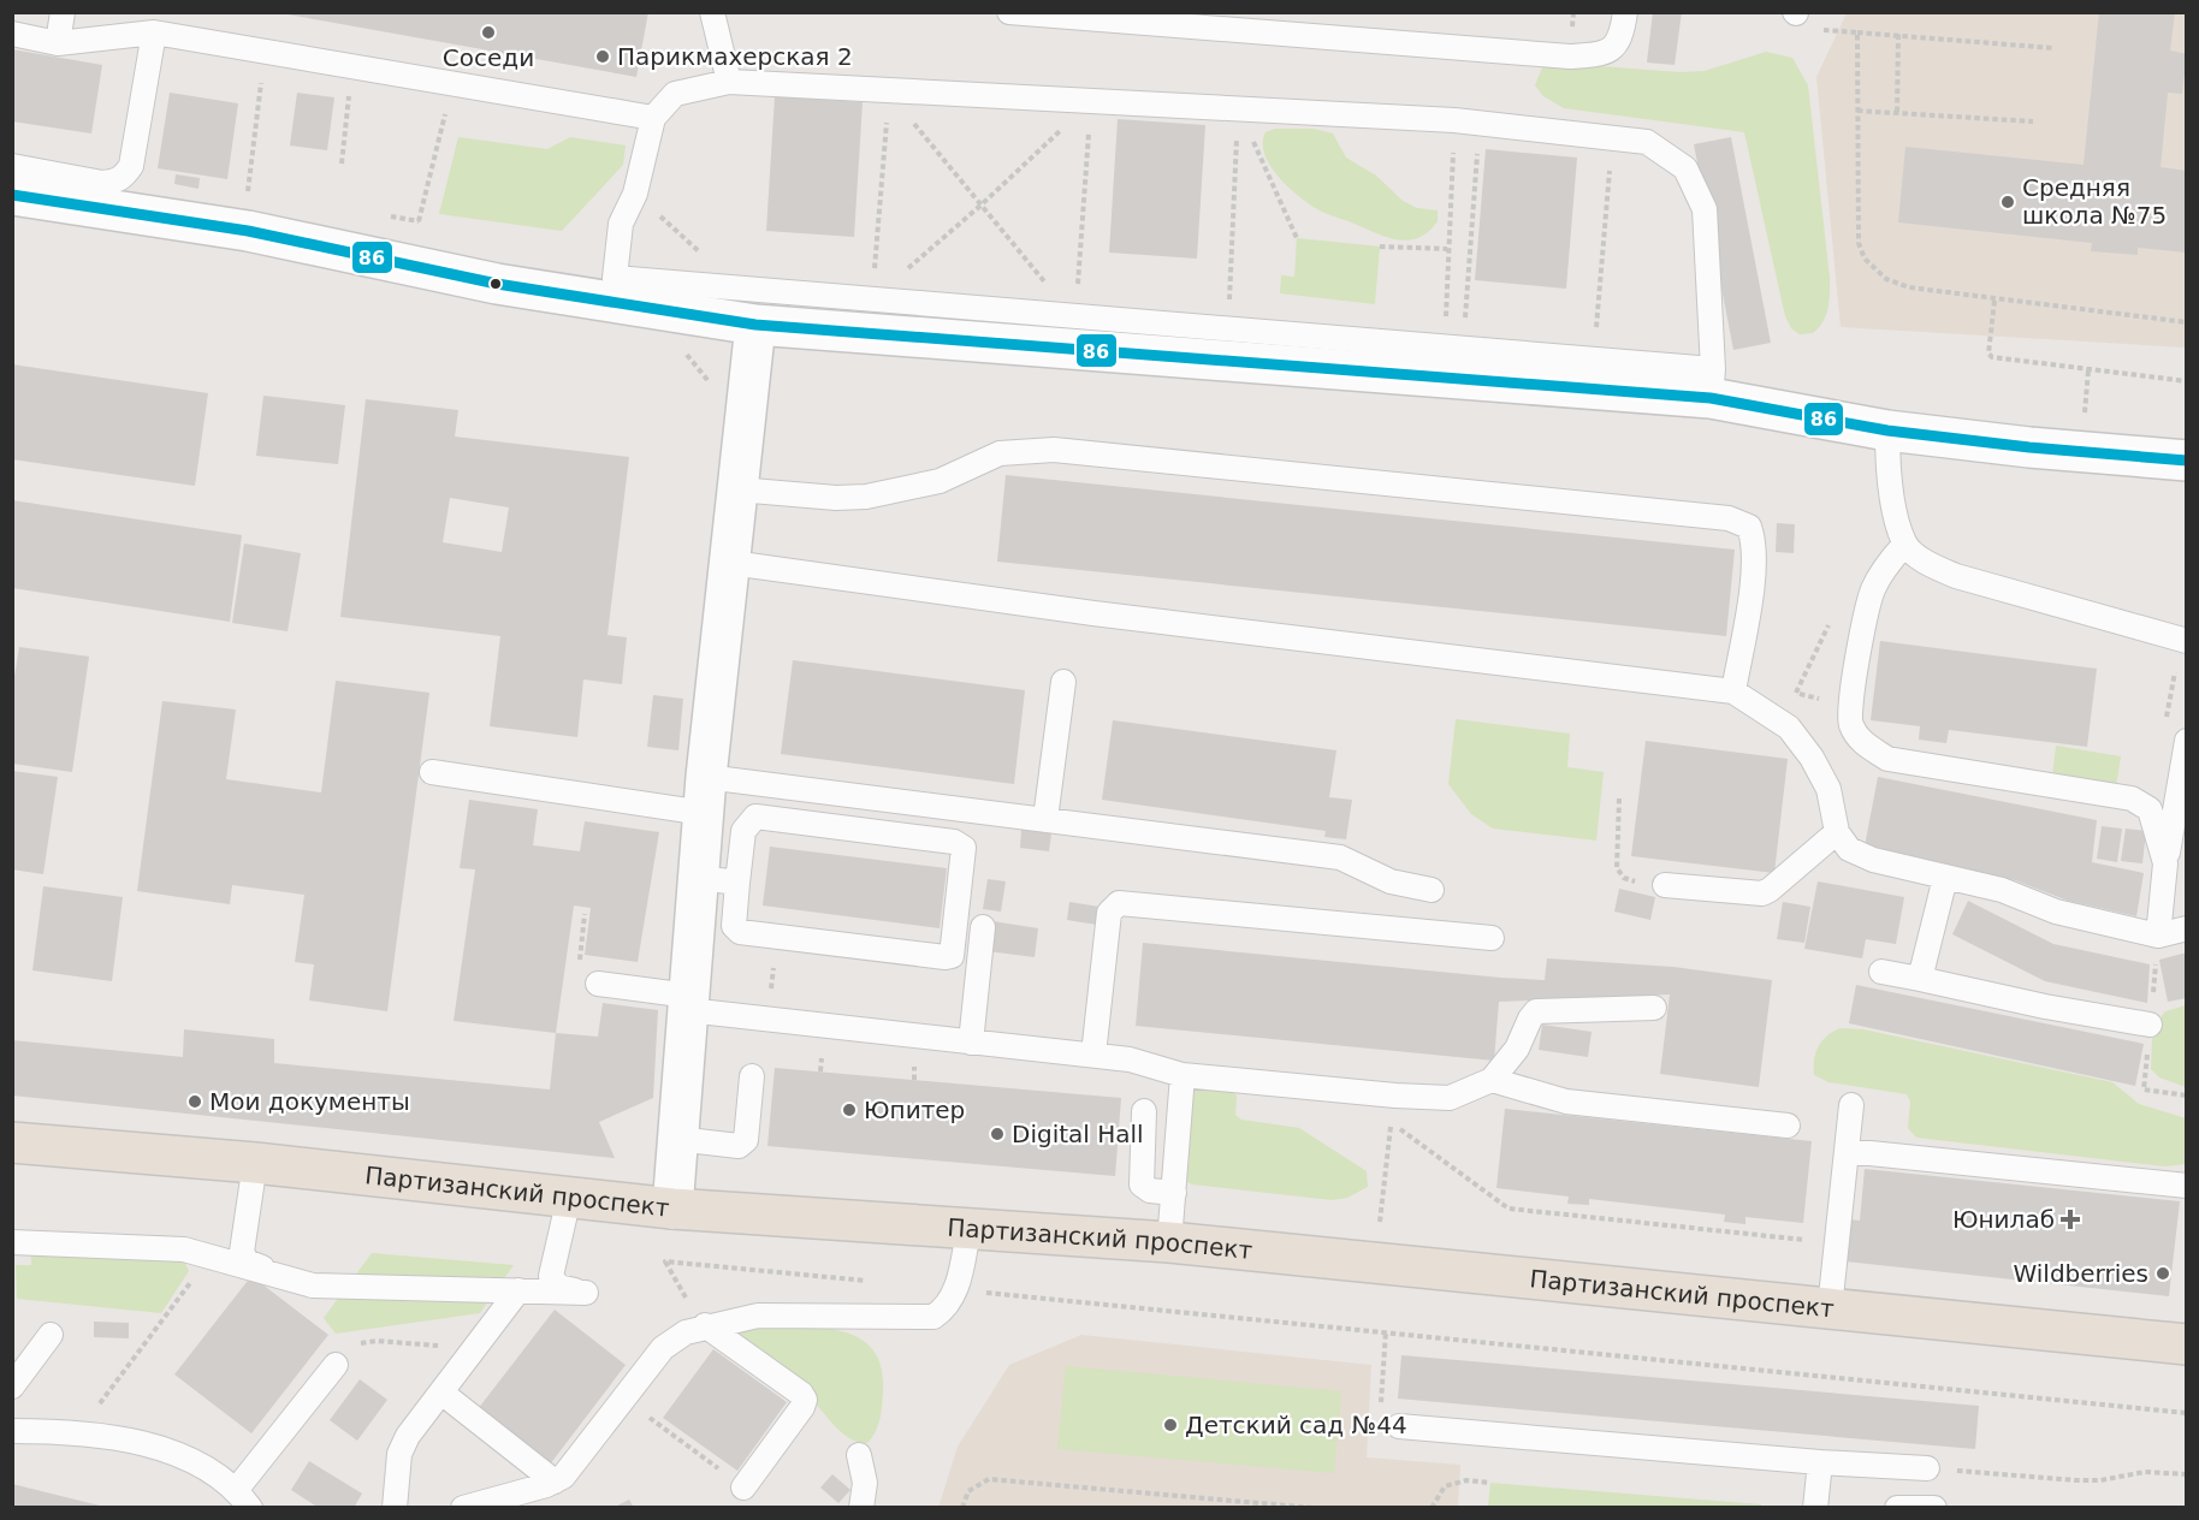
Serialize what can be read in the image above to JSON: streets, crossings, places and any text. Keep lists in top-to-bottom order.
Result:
{
  "streets": {
    "main road": ["Партизанский проспект"]
  },
  "places": {
    "other": [
      "Соседи",
      "Парикмахерская 2",
      "Средняя школа №75",
      "Мои документы",
      "Юпитер",
      "Digital Hall",
      "Wildberries",
      "Детский сад №44"
    ],
    "health": ["Юнилаб"]
  },
  "lines": ["transit line 86"]
}
